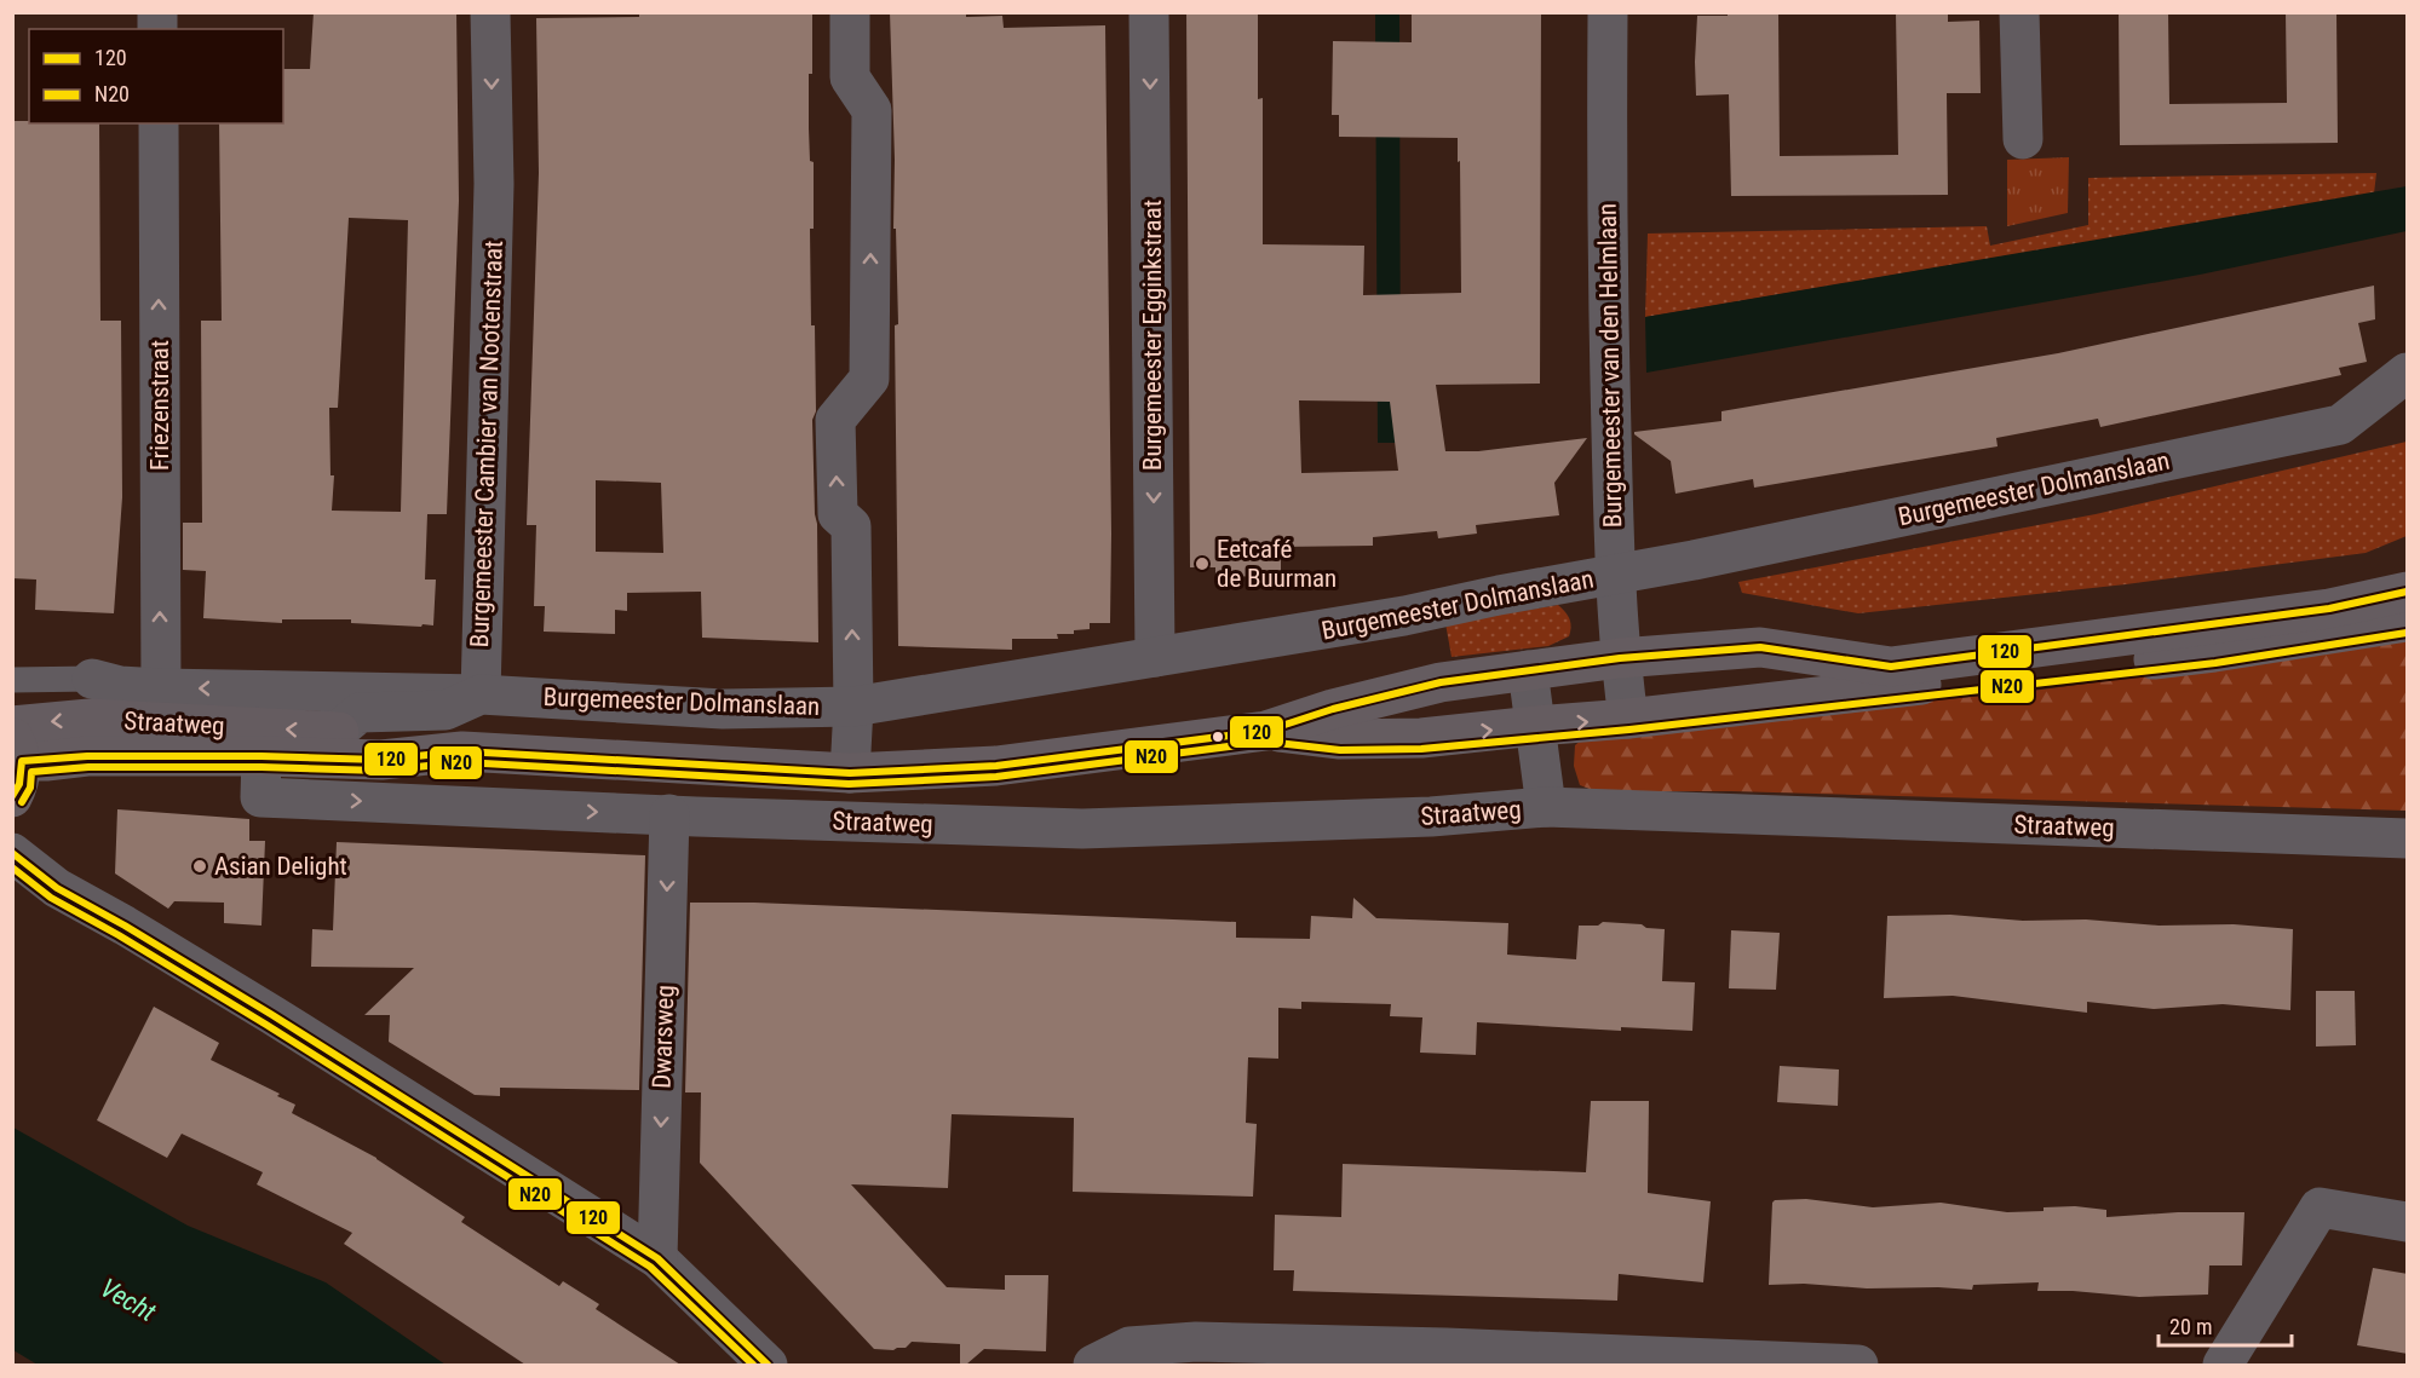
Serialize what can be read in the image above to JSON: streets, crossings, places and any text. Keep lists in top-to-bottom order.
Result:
{
  "streets": {
    "main road": ["Straatweg"],
    "street": [
      "Burgemeester Egginkstraat",
      "Burgemeester van den Helmlaan",
      "Friezenstraat",
      "Burgemeester Cambier van Nootenstraat",
      "Burgemeester Dolmanslaan",
      "Dwarsweg"
    ]
  },
  "crossings": [
    ["Burgemeester Egginkstraat", "Burgemeester Dolmanslaan"],
    ["Burgemeester van den Helmlaan", "Burgemeester Dolmanslaan"],
    ["Burgemeester Cambier van Nootenstraat", "Burgemeester Dolmanslaan"],
    ["Burgemeester Dolmanslaan", "Straatweg"],
    ["Straatweg", "Dwarsweg"]
  ],
  "one_way": [
    "Burgemeester Egginkstraat",
    "Friezenstraat",
    "Burgemeester Cambier van Nootenstraat",
    "Dwarsweg"
  ],
  "water": ["Vecht"],
  "places": ["Eetcafé de Buurman", "Asian Delight"],
  "lines": ["transit line 120", "transit line N20"],
  "legend": ["120", "N20"],
  "scale_bar": "20 m"
}
